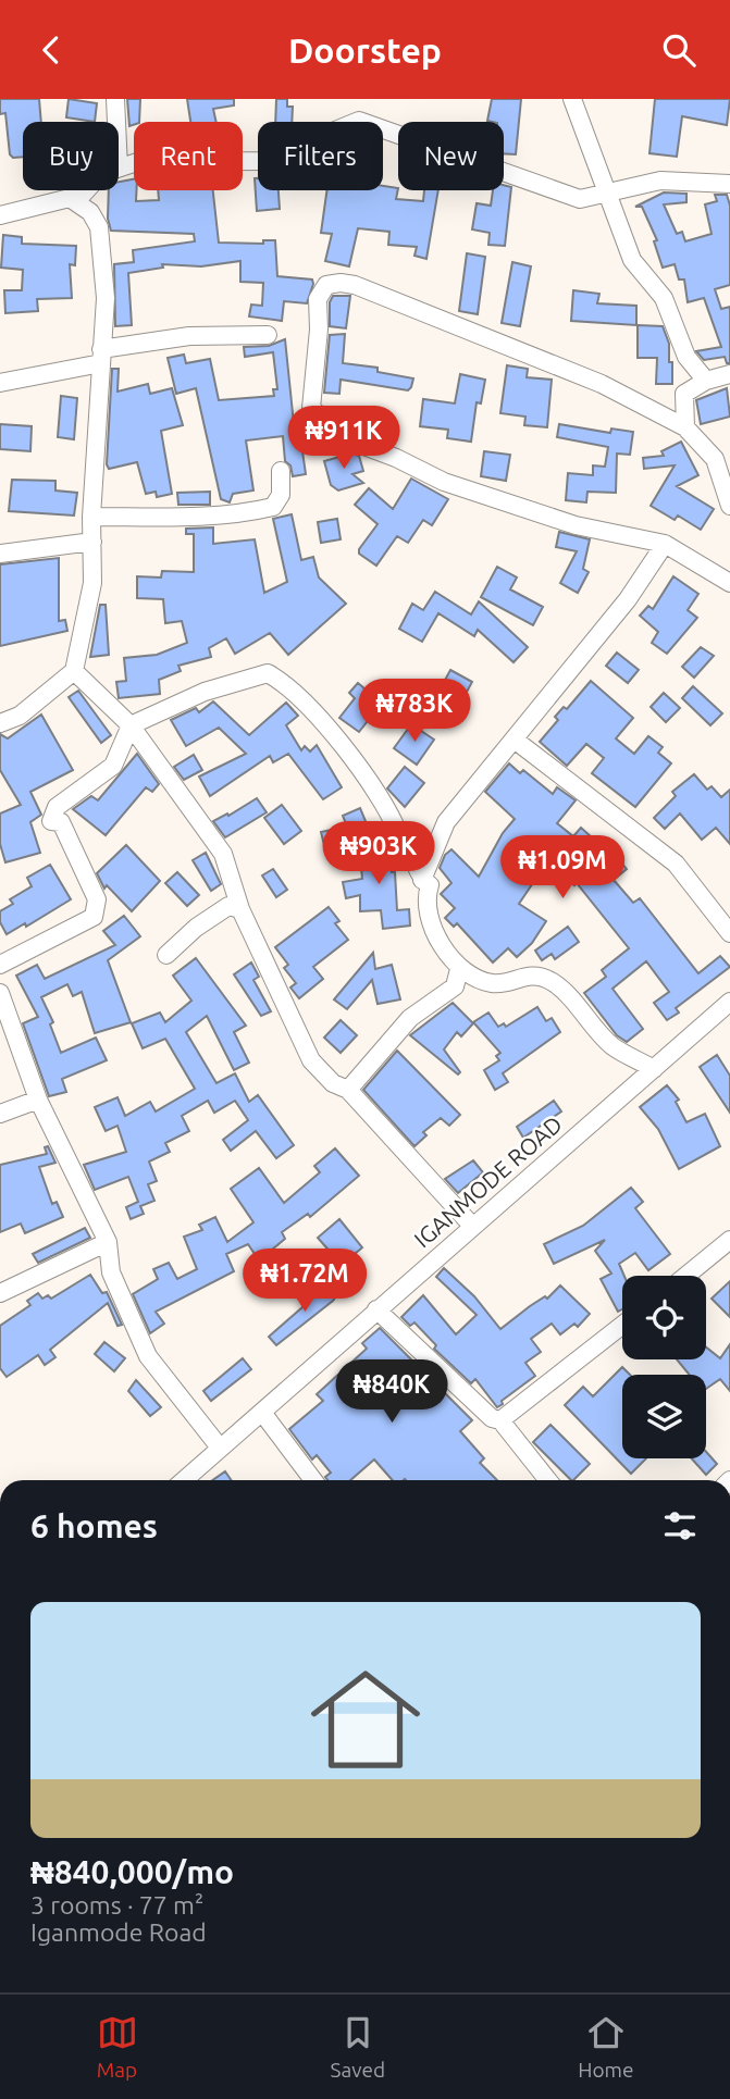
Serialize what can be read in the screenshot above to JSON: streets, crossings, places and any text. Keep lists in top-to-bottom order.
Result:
{
  "streets": {
    "street": ["IGANMODE ROAD"]
  },
  "page": {
    "header": "Doorstep",
    "chip": [
      "Buy",
      "Rent",
      "Filters",
      "New"
    ],
    "price": [
      "₦911K",
      "₦783K",
      "₦903K",
      "₦1.09M",
      "₦1.72M",
      "₦840K"
    ],
    "heading": "6 homes",
    "list": [
      {
        "name": "₦840,000/mo",
        "note": "3 rooms · 77 m² · Iganmode Road"
      }
    ],
    "tabs": ["Map", "Saved", "Home"]
  }
}
